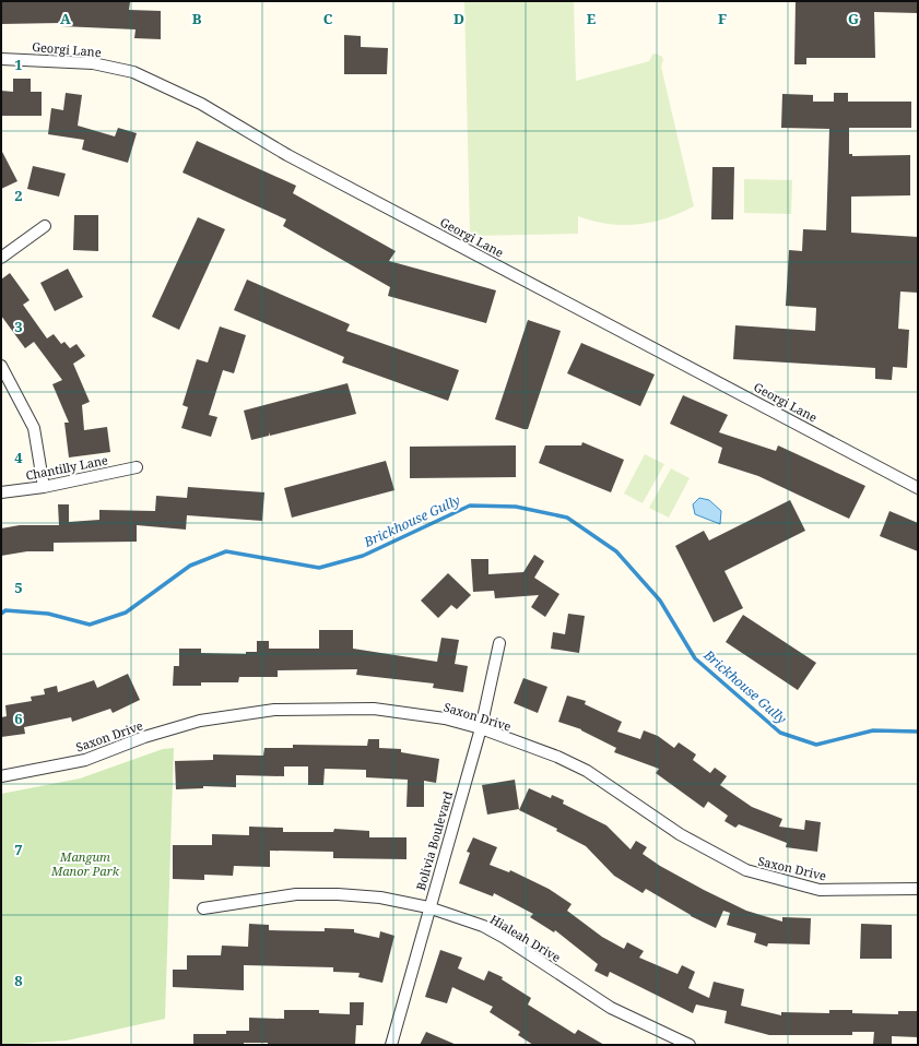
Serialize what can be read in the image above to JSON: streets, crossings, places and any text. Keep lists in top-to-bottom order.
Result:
{
  "streets": {
    "street": [
      "Georgi Lane",
      "Chantilly Lane",
      "Saxon Drive",
      "Bolivia Boulevard",
      "Hialeah Drive"
    ]
  },
  "crossings": [
    ["Saxon Drive", "Bolivia Boulevard"],
    ["Bolivia Boulevard", "Hialeah Drive"]
  ],
  "water": ["Brickhouse Gully"],
  "parks": ["Mangum Manor Park"],
  "grid": {
    "columns": [
      "A",
      "B",
      "C",
      "D",
      "E",
      "F",
      "G"
    ],
    "rows": [
      "1",
      "2",
      "3",
      "4",
      "5",
      "6",
      "7",
      "8"
    ]
  }
}
